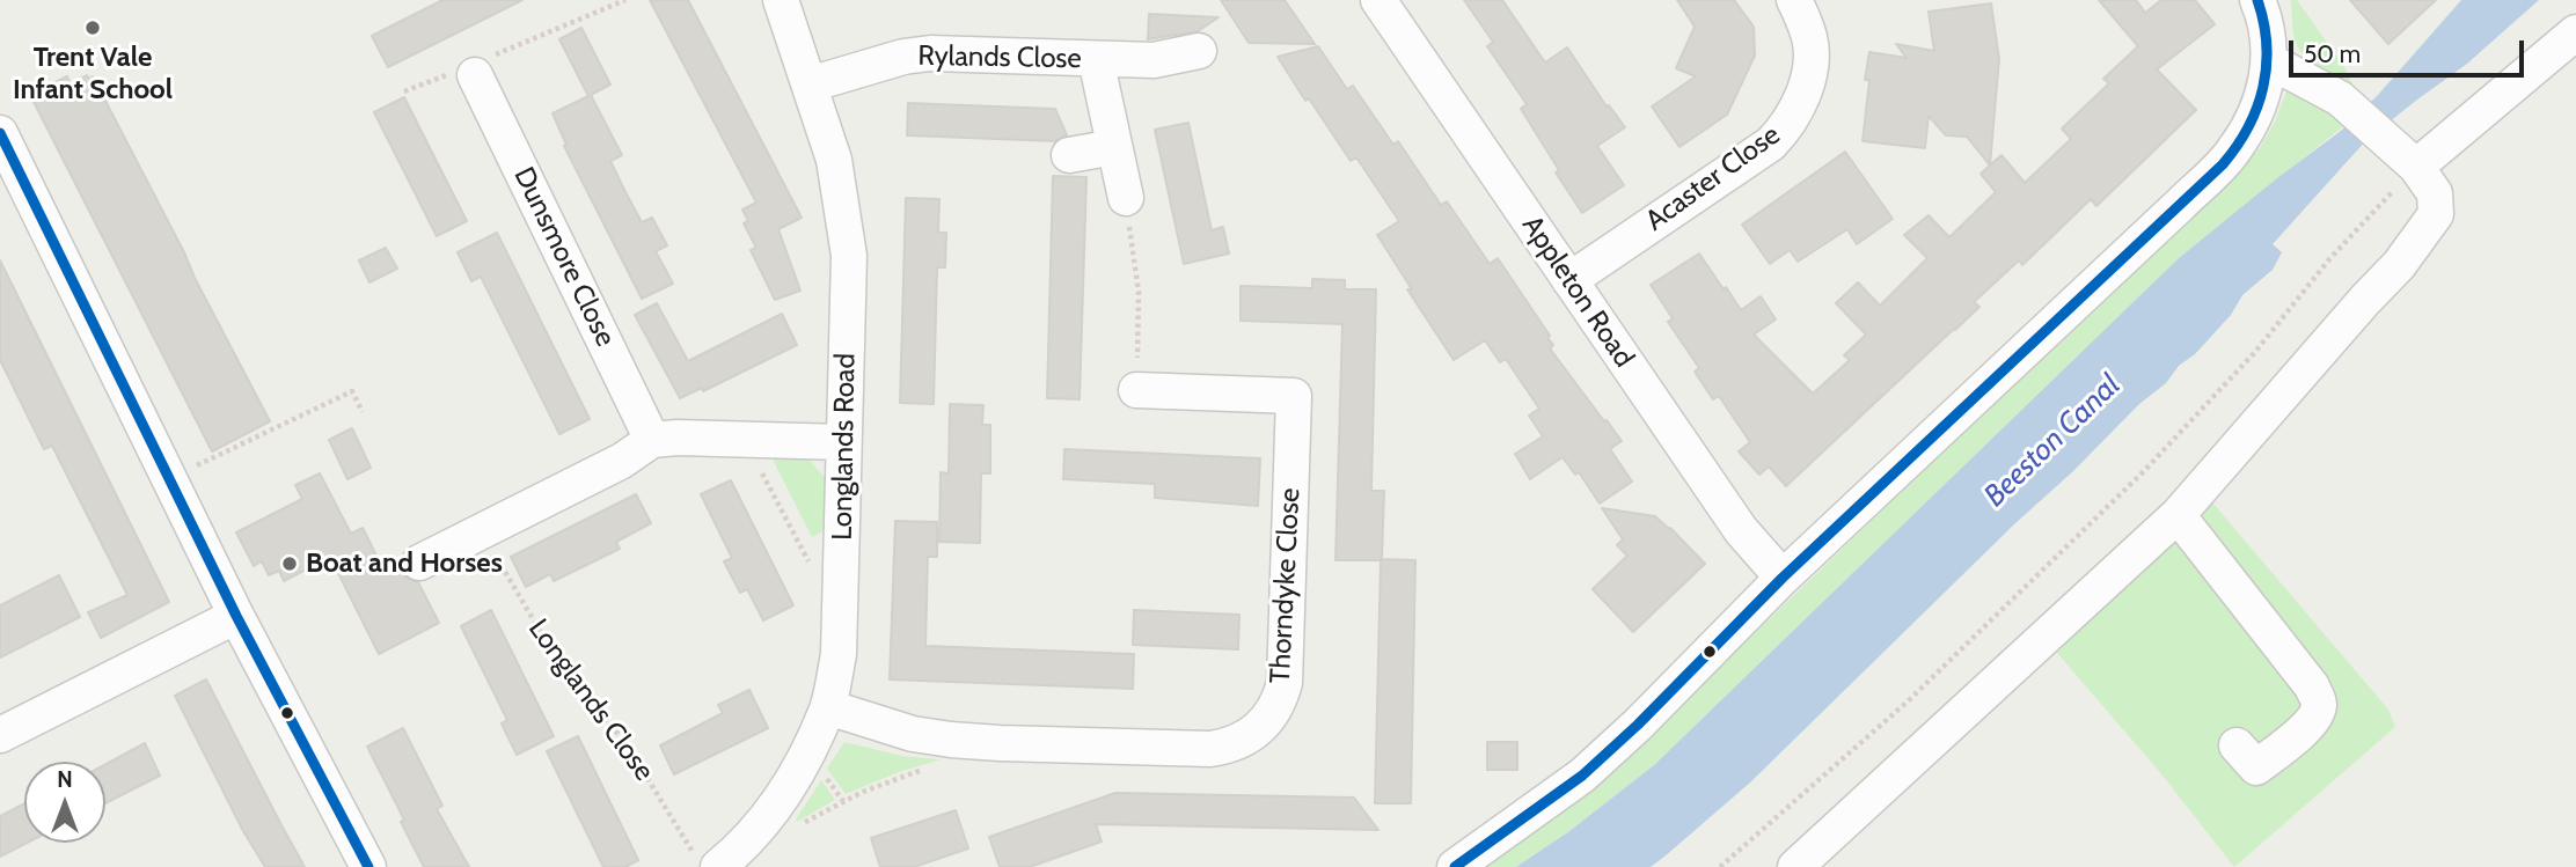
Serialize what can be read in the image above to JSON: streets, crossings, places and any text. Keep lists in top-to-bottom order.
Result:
{
  "streets": {
    "street": [
      "Rylands Close",
      "Acaster Close",
      "Dunsmore Close",
      "Appleton Road",
      "Longlands Road",
      "Thorndyke Close"
    ],
    "path": ["Longlands Close"]
  },
  "crossings": [
    ["Rylands Close", "Longlands Road"],
    ["Acaster Close", "Appleton Road"],
    ["Longlands Road", "Thorndyke Close"],
    ["Longlands Road", "Longlands Close"]
  ],
  "water": ["Beeston Canal"],
  "places": ["Trent Vale Infant School", "Boat and Horses"],
  "scale_bar": "50 m",
  "north": "top"
}
